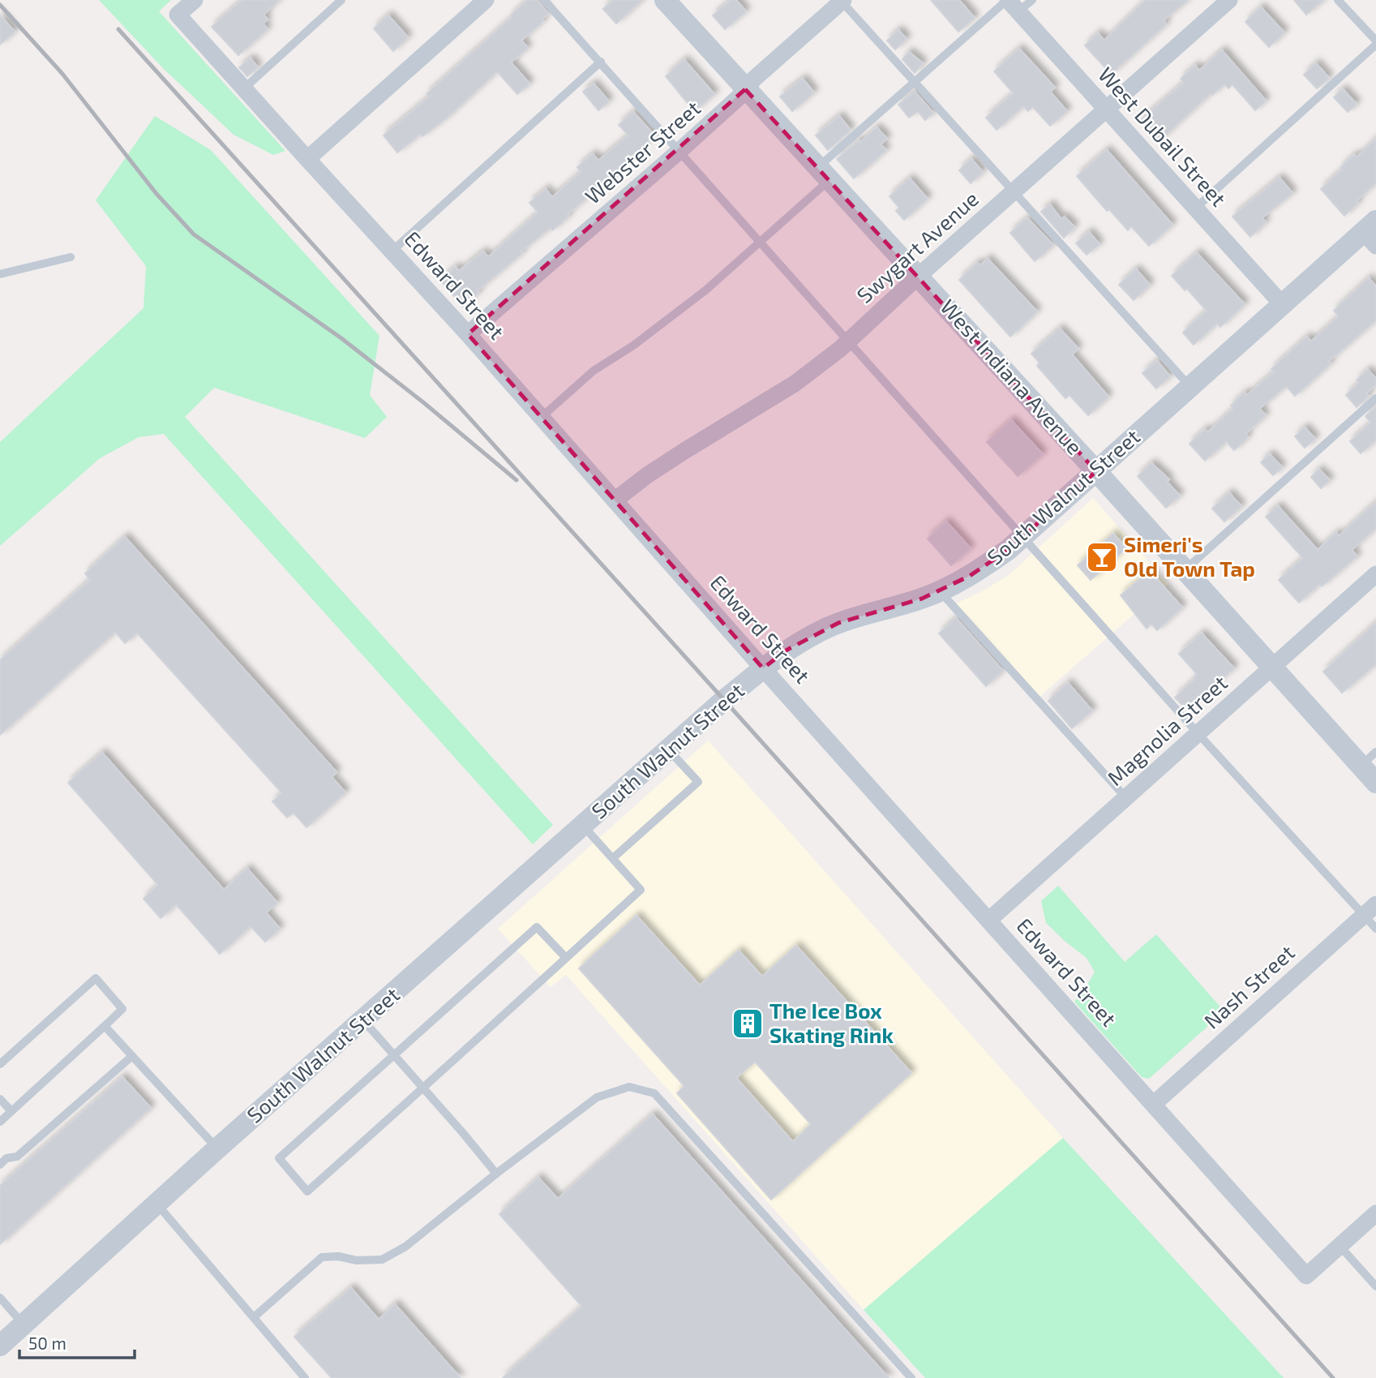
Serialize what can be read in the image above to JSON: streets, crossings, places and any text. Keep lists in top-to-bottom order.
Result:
{
  "streets": {
    "street": [
      "West Dubail Street",
      "Webster Street",
      "Swygart Avenue",
      "Edward Street",
      "West Indiana Avenue",
      "South Walnut Street",
      "Magnolia Street",
      "Nash Street"
    ]
  },
  "crossings": [
    ["West Dubail Street", "Swygart Avenue"],
    ["West Dubail Street", "South Walnut Street"],
    ["Webster Street", "Edward Street"],
    ["Webster Street", "West Indiana Avenue"],
    ["Swygart Avenue", "Edward Street"],
    ["Swygart Avenue", "West Indiana Avenue"],
    ["Edward Street", "South Walnut Street"],
    ["Edward Street", "Magnolia Street"],
    ["Edward Street", "Nash Street"],
    ["West Indiana Avenue", "South Walnut Street"],
    ["West Indiana Avenue", "Magnolia Street"]
  ],
  "places": {
    "bar": ["Simeri's Old Town Tap"],
    "building": ["The Ice Box Skating Rink"]
  },
  "scale_bar": "50 m"
}
